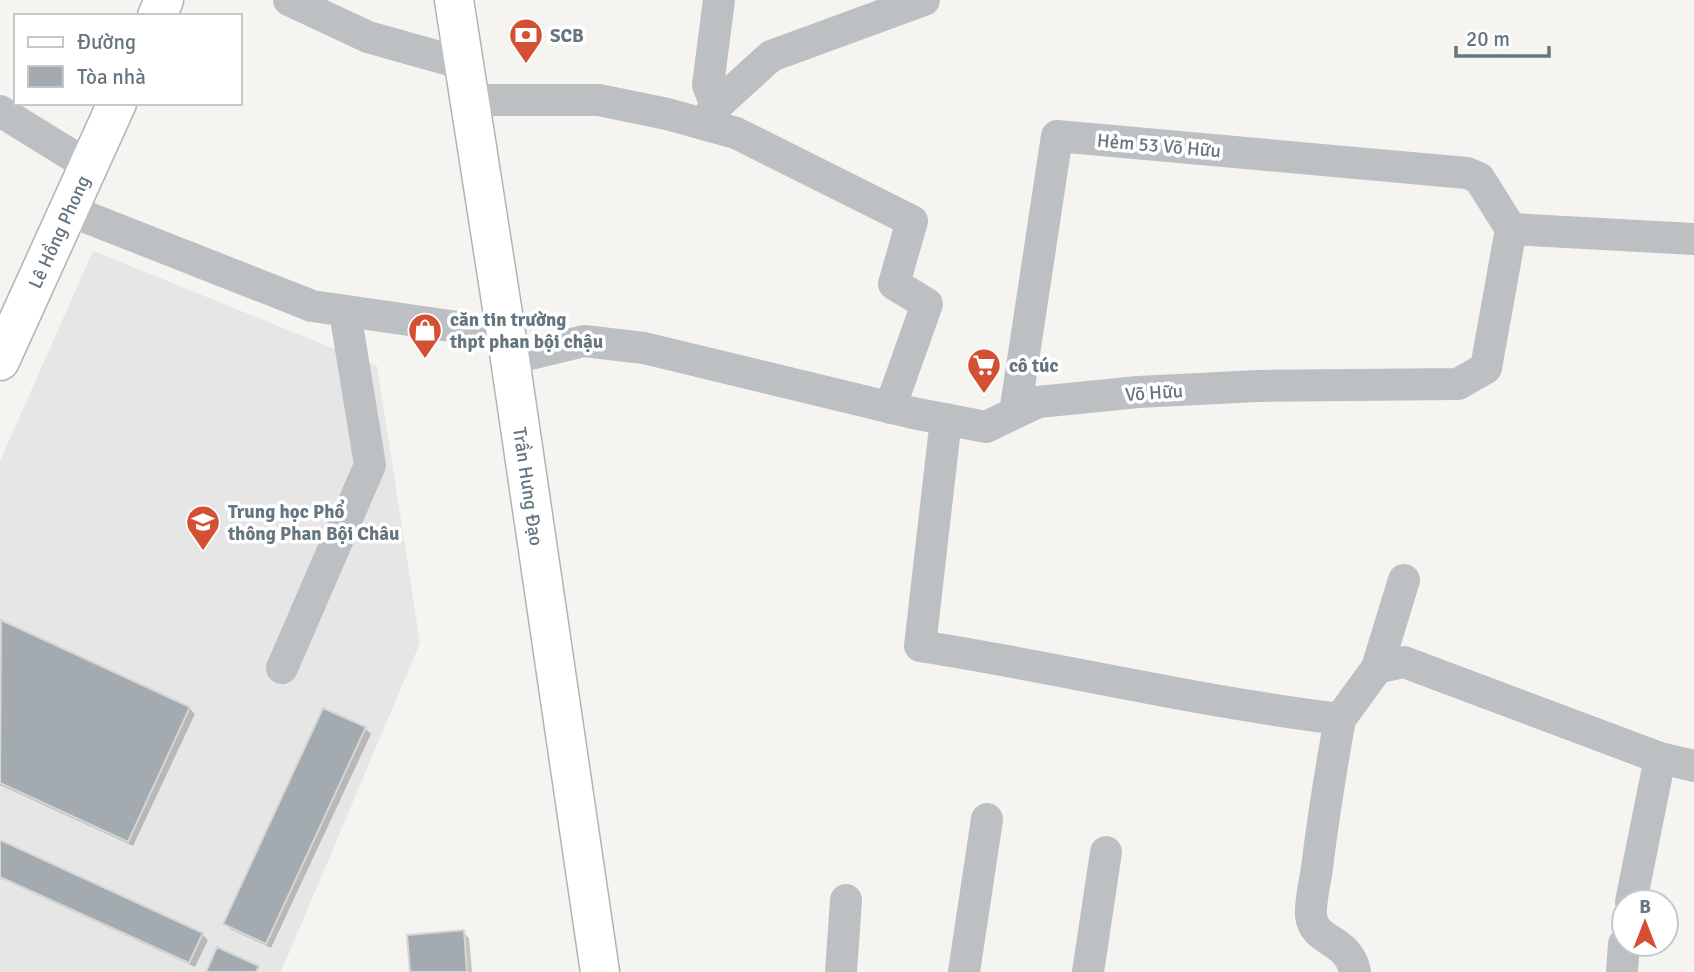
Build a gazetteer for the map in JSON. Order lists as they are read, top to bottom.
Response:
{
  "streets": {
    "main road": ["Lê Hồng Phong", "Trần Hưng Đạo"],
    "street": ["Hẻm 53 Võ Hữu", "Võ Hữu"]
  },
  "crossings": [
    ["Hẻm 53 Võ Hữu", "Võ Hữu"],
    ["Võ Hữu", "Trần Hưng Đạo"]
  ],
  "places": {
    "bank": ["SCB"],
    "shop": ["căn tin trường thpt phan bội chậu"],
    "supermarket": ["cô túc"],
    "school or university": ["Trung học Phổ thông Phan Bội Châu"]
  },
  "legend": ["Đường", "Tòa nhà"],
  "scale_bar": "20 m",
  "north": "top"
}
